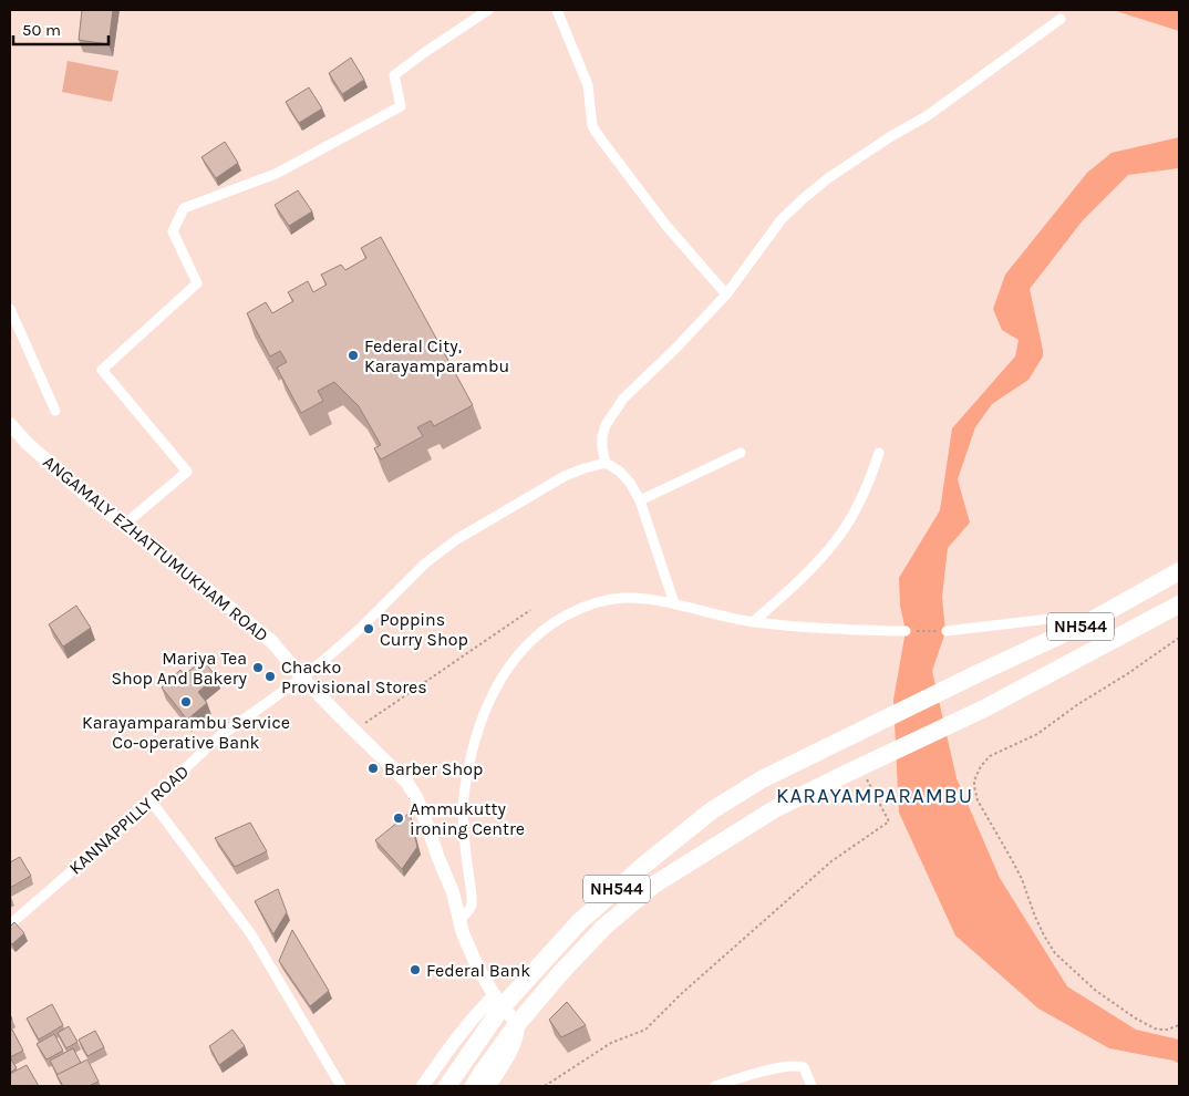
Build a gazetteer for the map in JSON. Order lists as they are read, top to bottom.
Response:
{
  "streets": {
    "highway": ["NH544"],
    "street": ["ANGAMALY EZHATTUMUKHAM ROAD", "KANNAPPILLY ROAD"]
  },
  "crossings": [
    ["ANGAMALY EZHATTUMUKHAM ROAD", "NH544"],
    ["ANGAMALY EZHATTUMUKHAM ROAD", "KANNAPPILLY ROAD"]
  ],
  "districts": ["KARAYAMPARAMBU"],
  "places": [
    "Federal City, Karayamparambu",
    "Poppins Curry Shop",
    "Mariya Tea Shop And Bakery",
    "Chacko Provisional Stores",
    "Karayamparambu Service Co-operative Bank",
    "Barber Shop",
    "Ammukutty ironing Centre",
    "Federal Bank"
  ],
  "scale_bar": "50 m"
}
